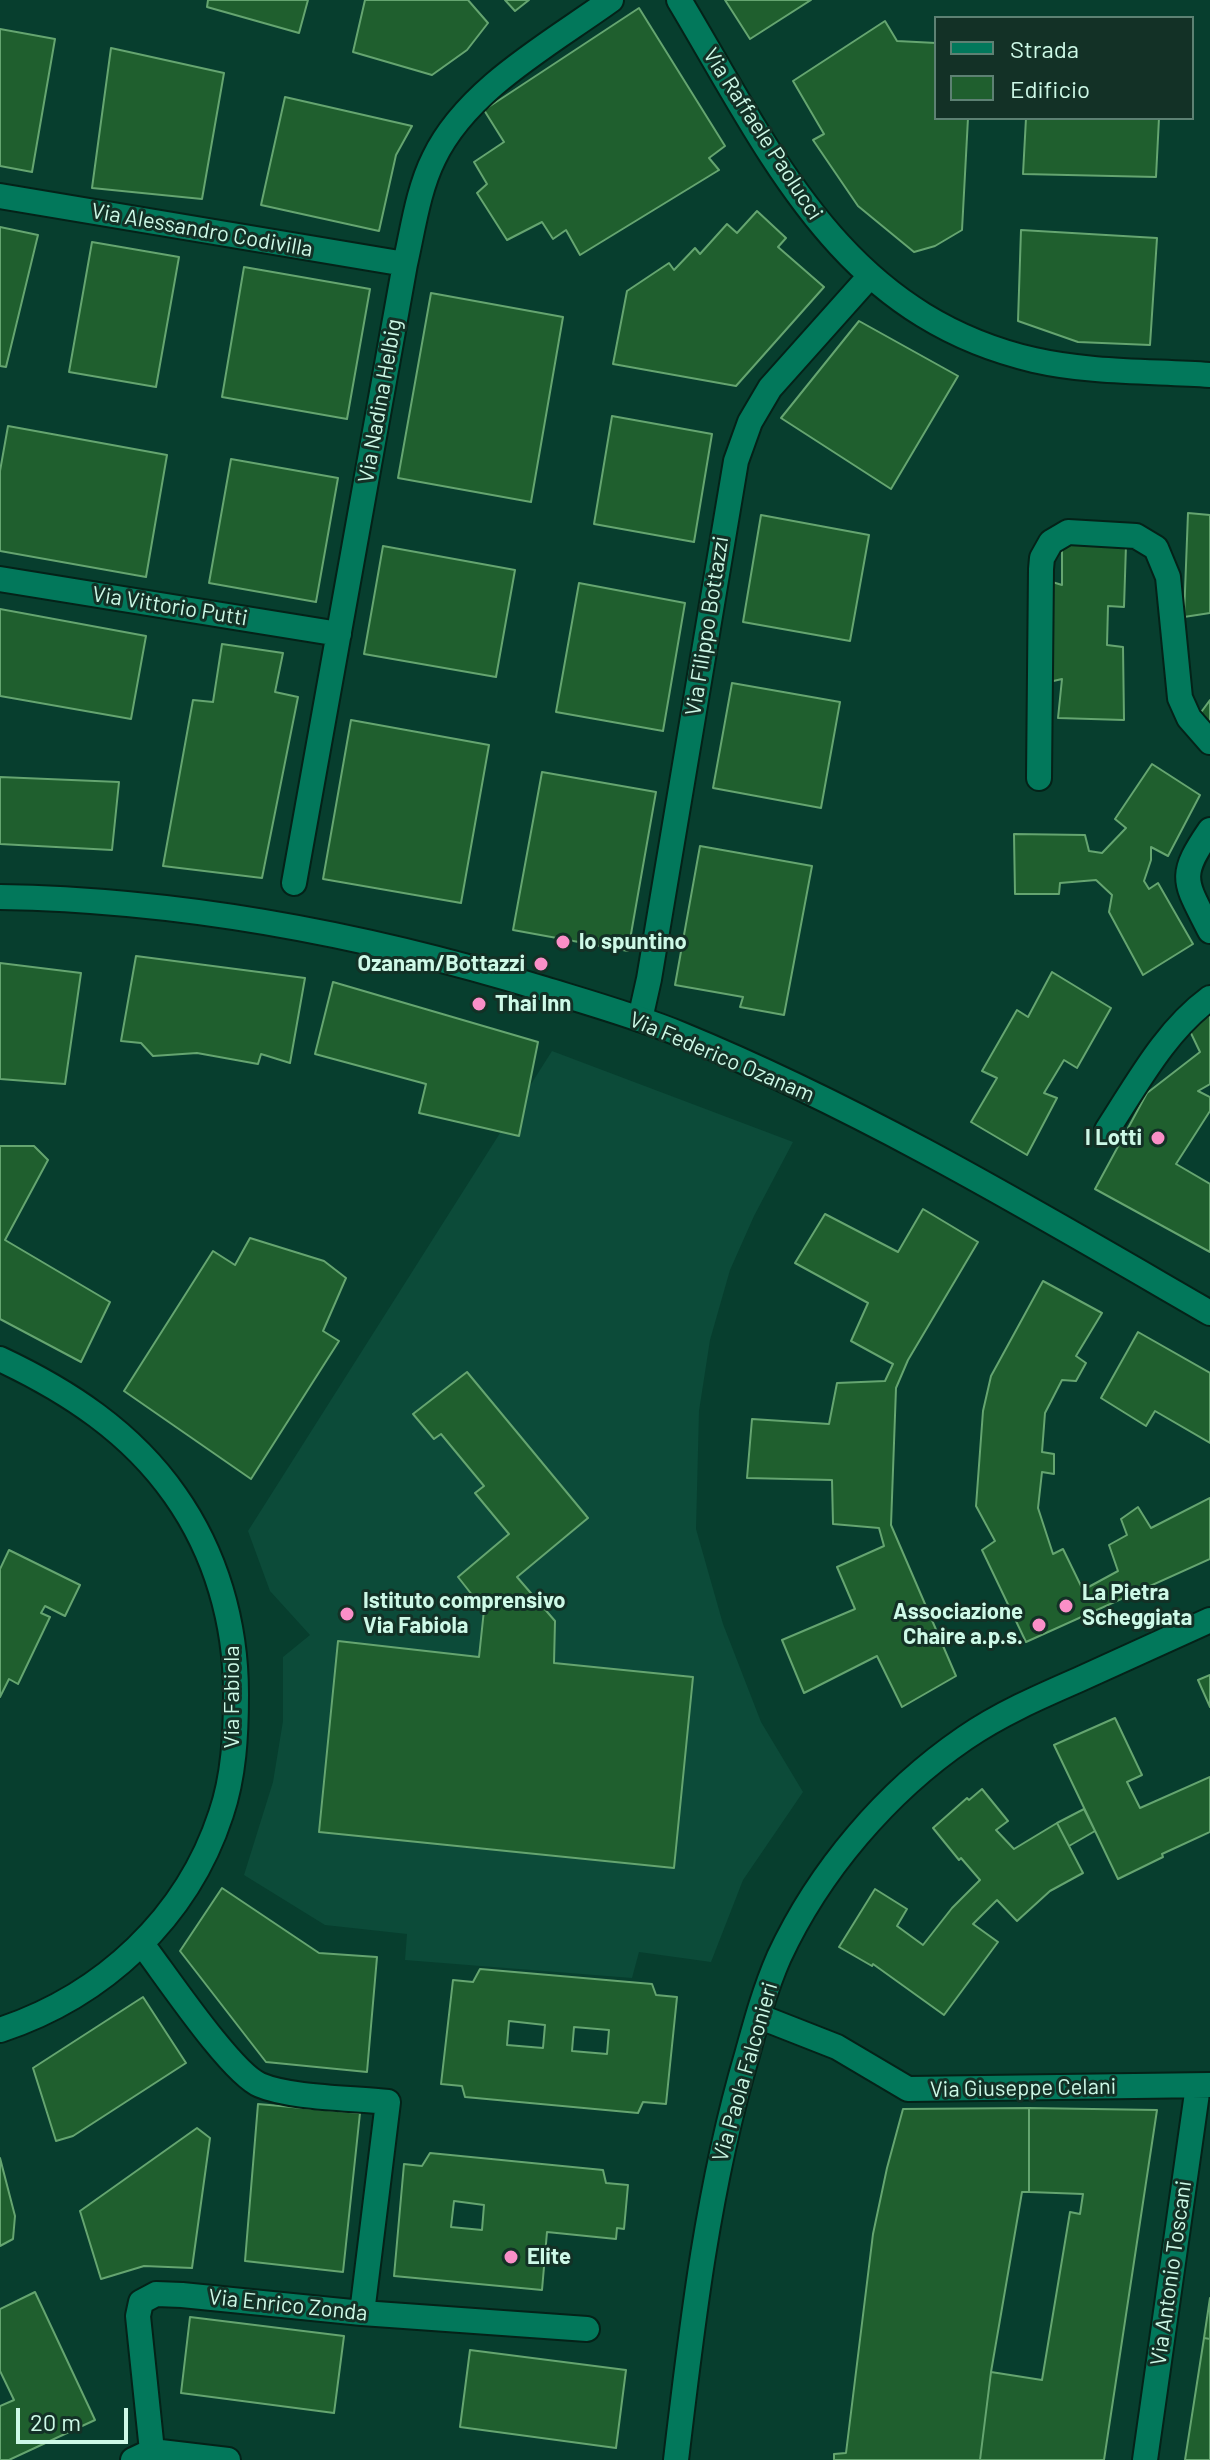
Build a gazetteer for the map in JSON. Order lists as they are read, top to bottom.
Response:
{
  "streets": {
    "street": [
      "Via Raffaele Paolucci",
      "Via Alessandro Codivilla",
      "Via Nadina Helbig",
      "Via Vittorio Putti",
      "Via Filippo Bottazzi",
      "Via Federico Ozanam",
      "Via Fabiola",
      "Via Paola Falconieri",
      "Via Giuseppe Celani",
      "Via Antonio Toscani",
      "Via Enrico Zonda"
    ]
  },
  "crossings": [
    ["Via Raffaele Paolucci", "Via Filippo Bottazzi"],
    ["Via Alessandro Codivilla", "Via Nadina Helbig"],
    ["Via Nadina Helbig", "Via Vittorio Putti"],
    ["Via Filippo Bottazzi", "Via Federico Ozanam"],
    ["Via Paola Falconieri", "Via Giuseppe Celani"],
    ["Via Giuseppe Celani", "Via Antonio Toscani"]
  ],
  "places": [
    "lo spuntino",
    "Ozanam/Bottazzi",
    "Thai Inn",
    "I Lotti",
    "La Pietra Scheggiata",
    "Istituto comprensivo Via Fabiola",
    "Associazione Chaire a.p.s.",
    "Elite"
  ],
  "legend": ["Strada", "Edificio"],
  "scale_bar": "20 m"
}
